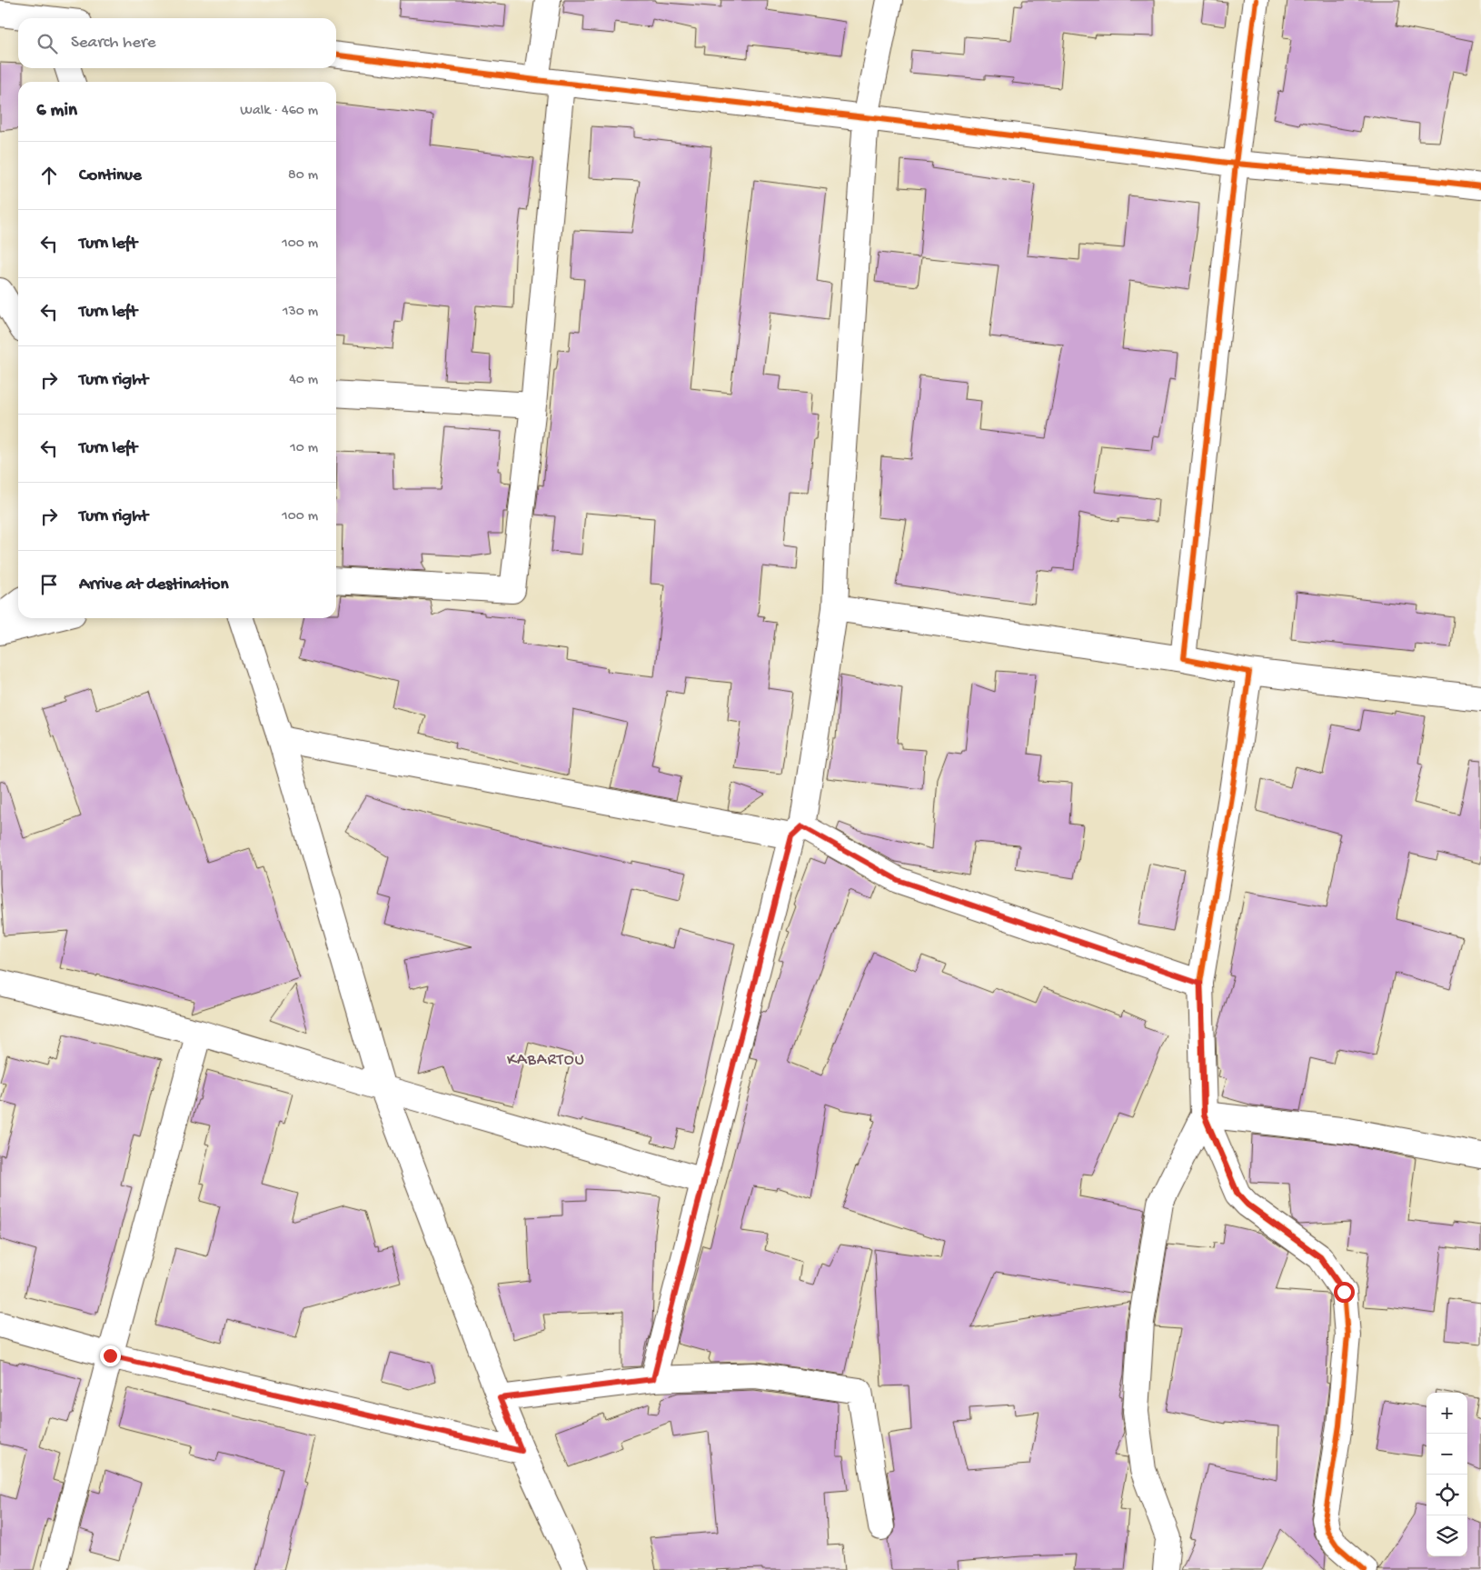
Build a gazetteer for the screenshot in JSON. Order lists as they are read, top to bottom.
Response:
{
  "districts": ["KABARTOU"],
  "page": {
    "search": "Search here",
    "heading": ["6 min", "Walk · 460 m"],
    "list": [
      ["Continue", "80 m"],
      ["Turn left", "100 m"],
      ["Turn left", "130 m"],
      ["Turn right", "40 m"],
      ["Turn left", "10 m"],
      ["Turn right", "100 m"],
      "Arrive at destination"
    ],
    "map_buttons": ["+", "−"]
  }
}
